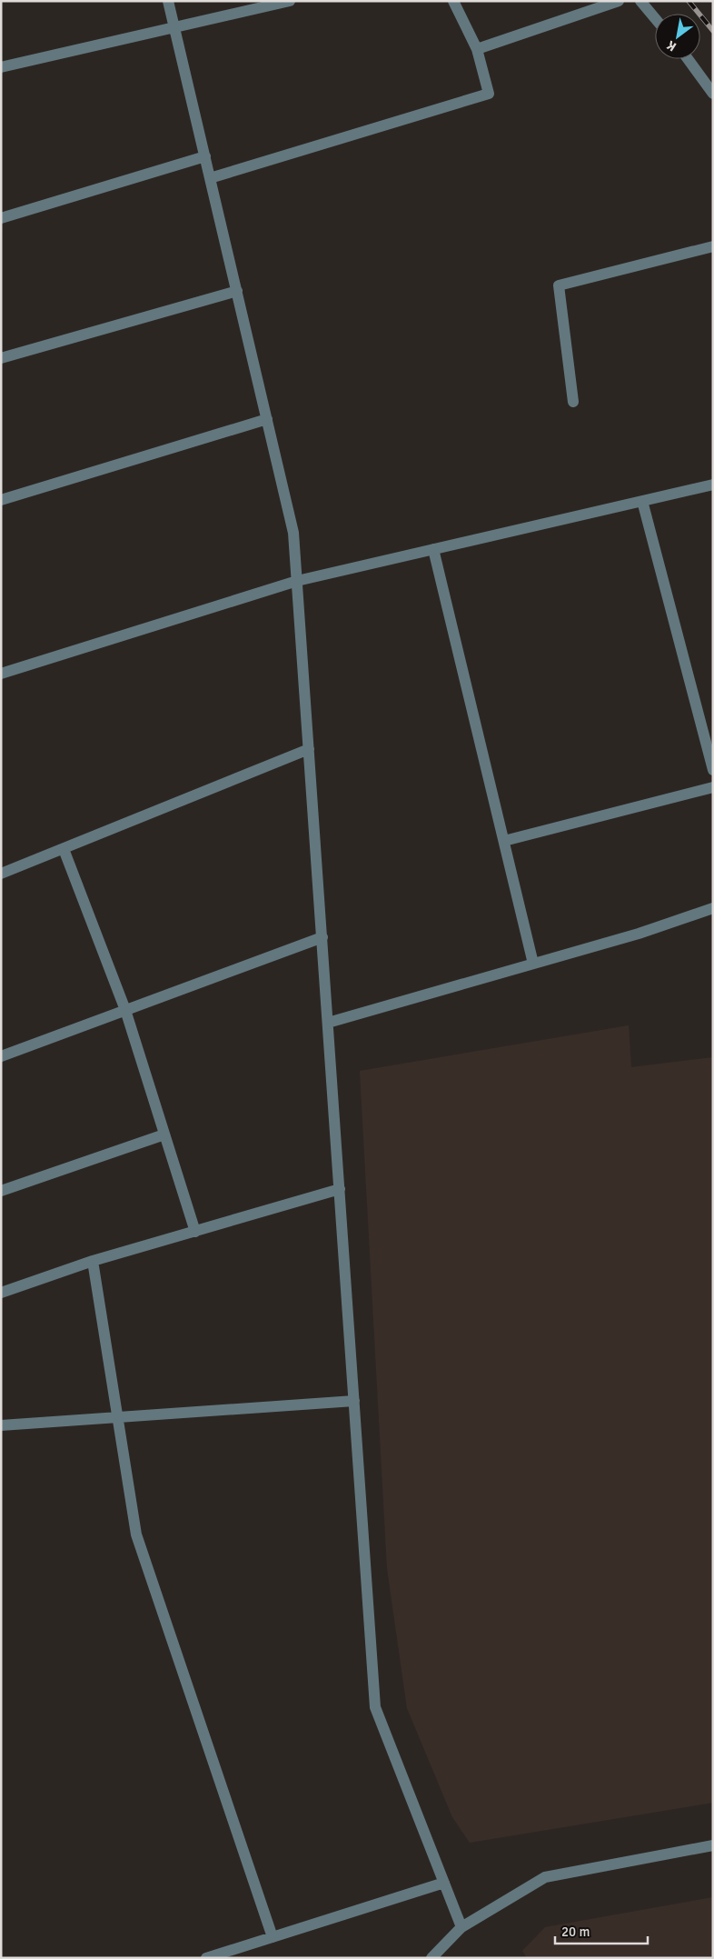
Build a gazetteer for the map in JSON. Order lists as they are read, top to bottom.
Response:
{
  "scale_bar": "20 m",
  "north": "bottom left"
}
